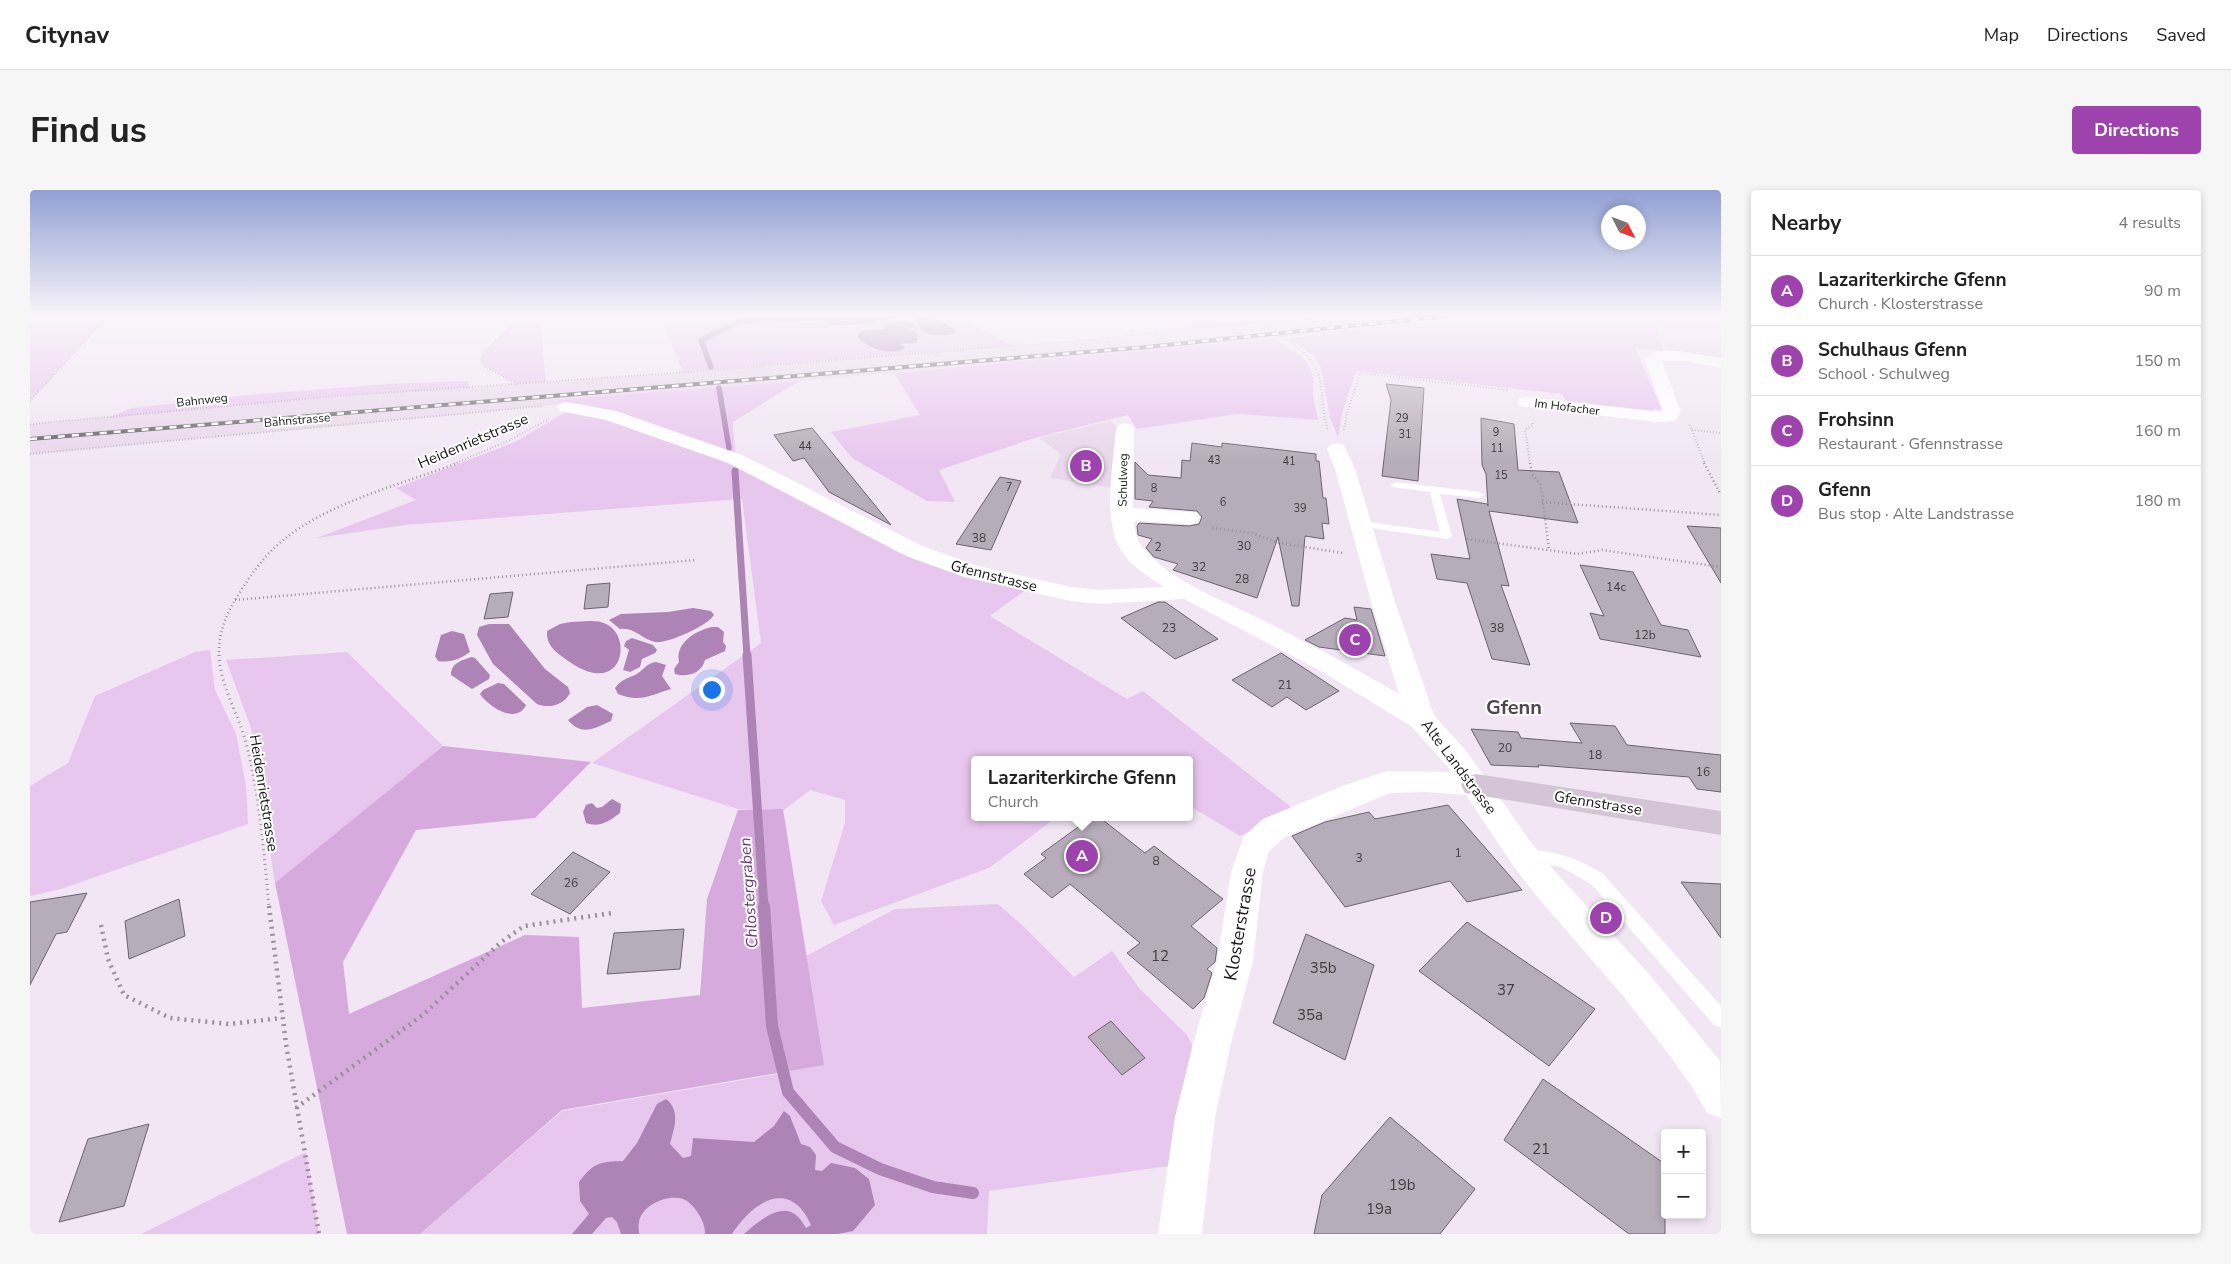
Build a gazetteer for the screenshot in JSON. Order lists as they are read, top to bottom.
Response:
{
  "streets": {
    "street": [
      "Im Hofacher",
      "Schulweg",
      "Gfennstrasse",
      "Alte Landstrasse",
      "Klosterstrasse"
    ],
    "path": ["Bahnweg", "Bahnstrasse", "Heidenrietstrasse"]
  },
  "crossings": [
    ["Im Hofacher", "Alte Landstrasse"],
    ["Bahnstrasse", "Heidenrietstrasse"],
    ["Bahnstrasse", "Gfennstrasse"],
    ["Heidenrietstrasse", "Gfennstrasse"],
    ["Schulweg", "Gfennstrasse"],
    ["Gfennstrasse", "Alte Landstrasse"],
    ["Gfennstrasse", "Klosterstrasse"],
    ["Alte Landstrasse", "Klosterstrasse"]
  ],
  "districts": ["Gfenn"],
  "water": ["Chlostergraben"],
  "house_numbers": [
    "29",
    "9",
    "31",
    "44",
    "11",
    "43",
    "41",
    "15",
    "7",
    "8",
    "6",
    "39",
    "38",
    "30",
    "2",
    "32",
    "28",
    "14c",
    "23",
    "38",
    "12b",
    "21",
    "20",
    "18",
    "16",
    "1",
    "3",
    "8",
    "26",
    "12",
    "35b",
    "37",
    "35a",
    "21",
    "19b",
    "19a"
  ],
  "north": "bottom right",
  "page": {
    "header": "Citynav",
    "nav": ["Map", "Directions", "Saved"],
    "buttons": "Directions",
    "title": "Find us",
    "heading": ["Nearby", "4 results"],
    "list": [
      {
        "mark": "A",
        "name": "Lazariterkirche Gfenn",
        "note": "Church · Klosterstrasse",
        "value": "90 m"
      },
      {
        "mark": "B",
        "name": "Schulhaus Gfenn",
        "note": "School · Schulweg",
        "value": "150 m"
      },
      {
        "mark": "C",
        "name": "Frohsinn",
        "note": "Restaurant · Gfennstrasse",
        "value": "160 m"
      },
      {
        "mark": "D",
        "name": "Gfenn",
        "note": "Bus stop · Alte Landstrasse",
        "value": "180 m"
      }
    ],
    "pins": [
      "B",
      "C",
      "A",
      "D"
    ],
    "popup": ["Lazariterkirche Gfenn", "Church"],
    "map_buttons": ["+", "−"]
  }
}
